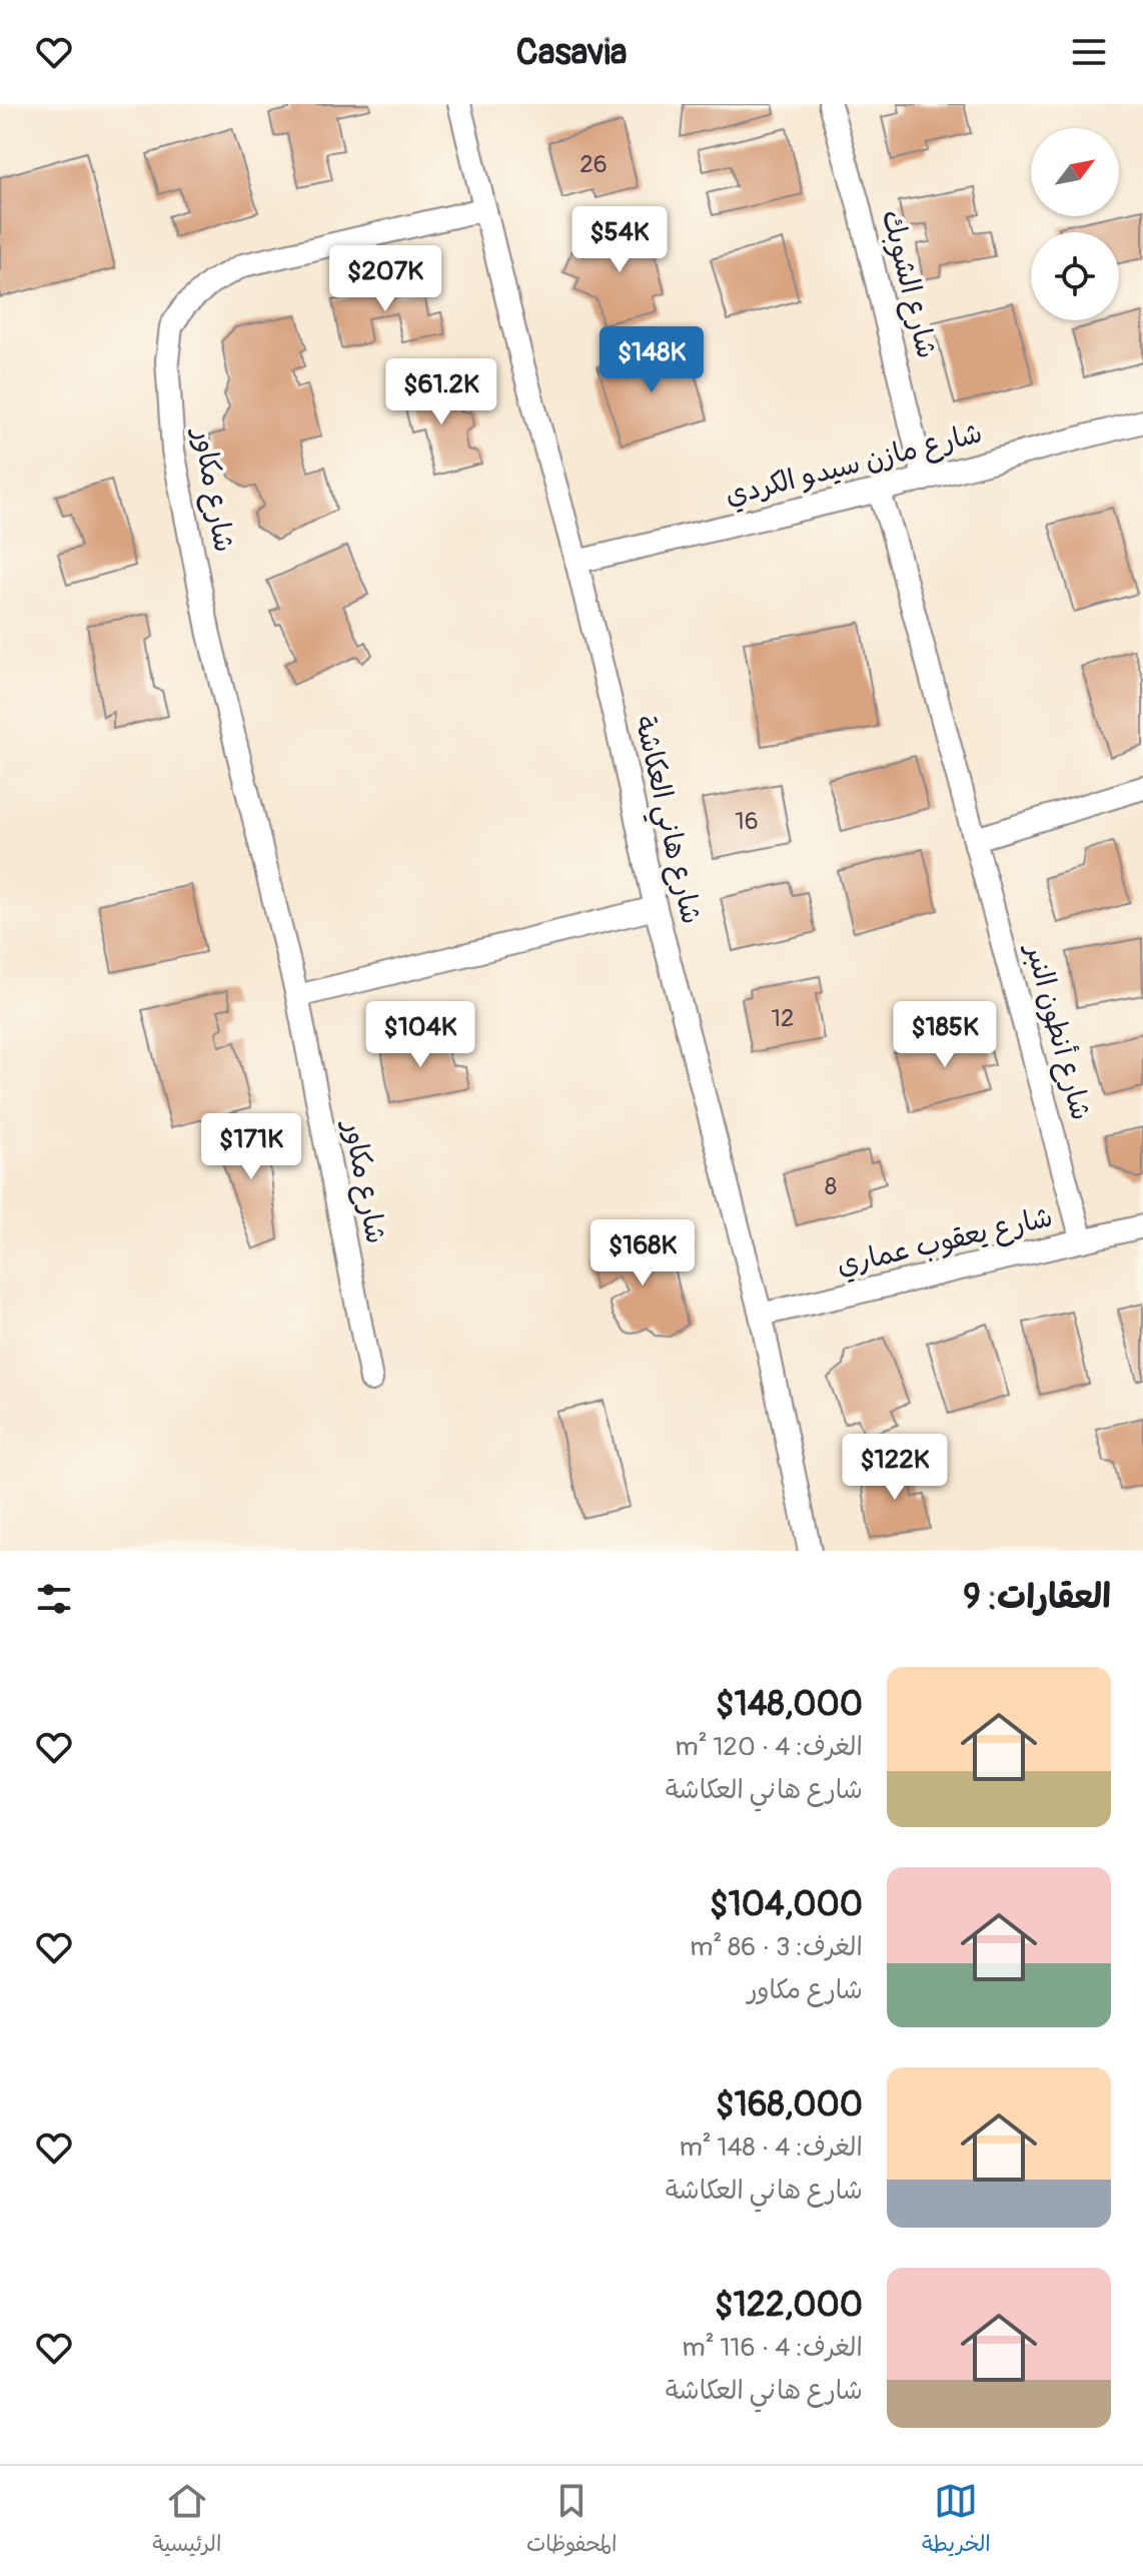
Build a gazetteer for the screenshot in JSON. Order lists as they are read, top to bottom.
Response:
{
  "streets": {
    "street": [
      "شارع الشوبك",
      "شارع مازن سيدو الكردي",
      "شارع مكاور",
      "شارع هاني العكاشة",
      "شارع أنطون النبر",
      "شارع يعقوب عماري"
    ]
  },
  "crossings": [
    ["شارع الشوبك", "شارع مازن سيدو الكردي"],
    ["شارع مازن سيدو الكردي", "شارع هاني العكاشة"],
    ["شارع مازن سيدو الكردي", "شارع أنطون النبر"],
    ["شارع مكاور", "شارع هاني العكاشة"],
    ["شارع هاني العكاشة", "شارع يعقوب عماري"],
    ["شارع أنطون النبر", "شارع يعقوب عماري"]
  ],
  "house_numbers": [
    "26",
    "16",
    "12",
    "8"
  ],
  "north": "top right",
  "page": {
    "header": "Casavia",
    "price": [
      "$54K",
      "$207K",
      "$148K",
      "$61.2K",
      "$104K",
      "$185K",
      "$171K",
      "$168K",
      "$122K"
    ],
    "heading": "العقارات: 9",
    "list": [
      {
        "name": "$148,000",
        "note": "الغرف: 4 · 120 m² · شارع هاني العكاشة"
      },
      {
        "name": "$104,000",
        "note": "الغرف: 3 · 86 m² · شارع مكاور"
      },
      {
        "name": "$168,000",
        "note": "الغرف: 4 · 148 m² · شارع هاني العكاشة"
      },
      {
        "name": "$122,000",
        "note": "الغرف: 4 · 116 m² · شارع هاني العكاشة"
      }
    ],
    "tabs": ["الخريطة", "المحفوظات", "الرئيسية"]
  }
}
